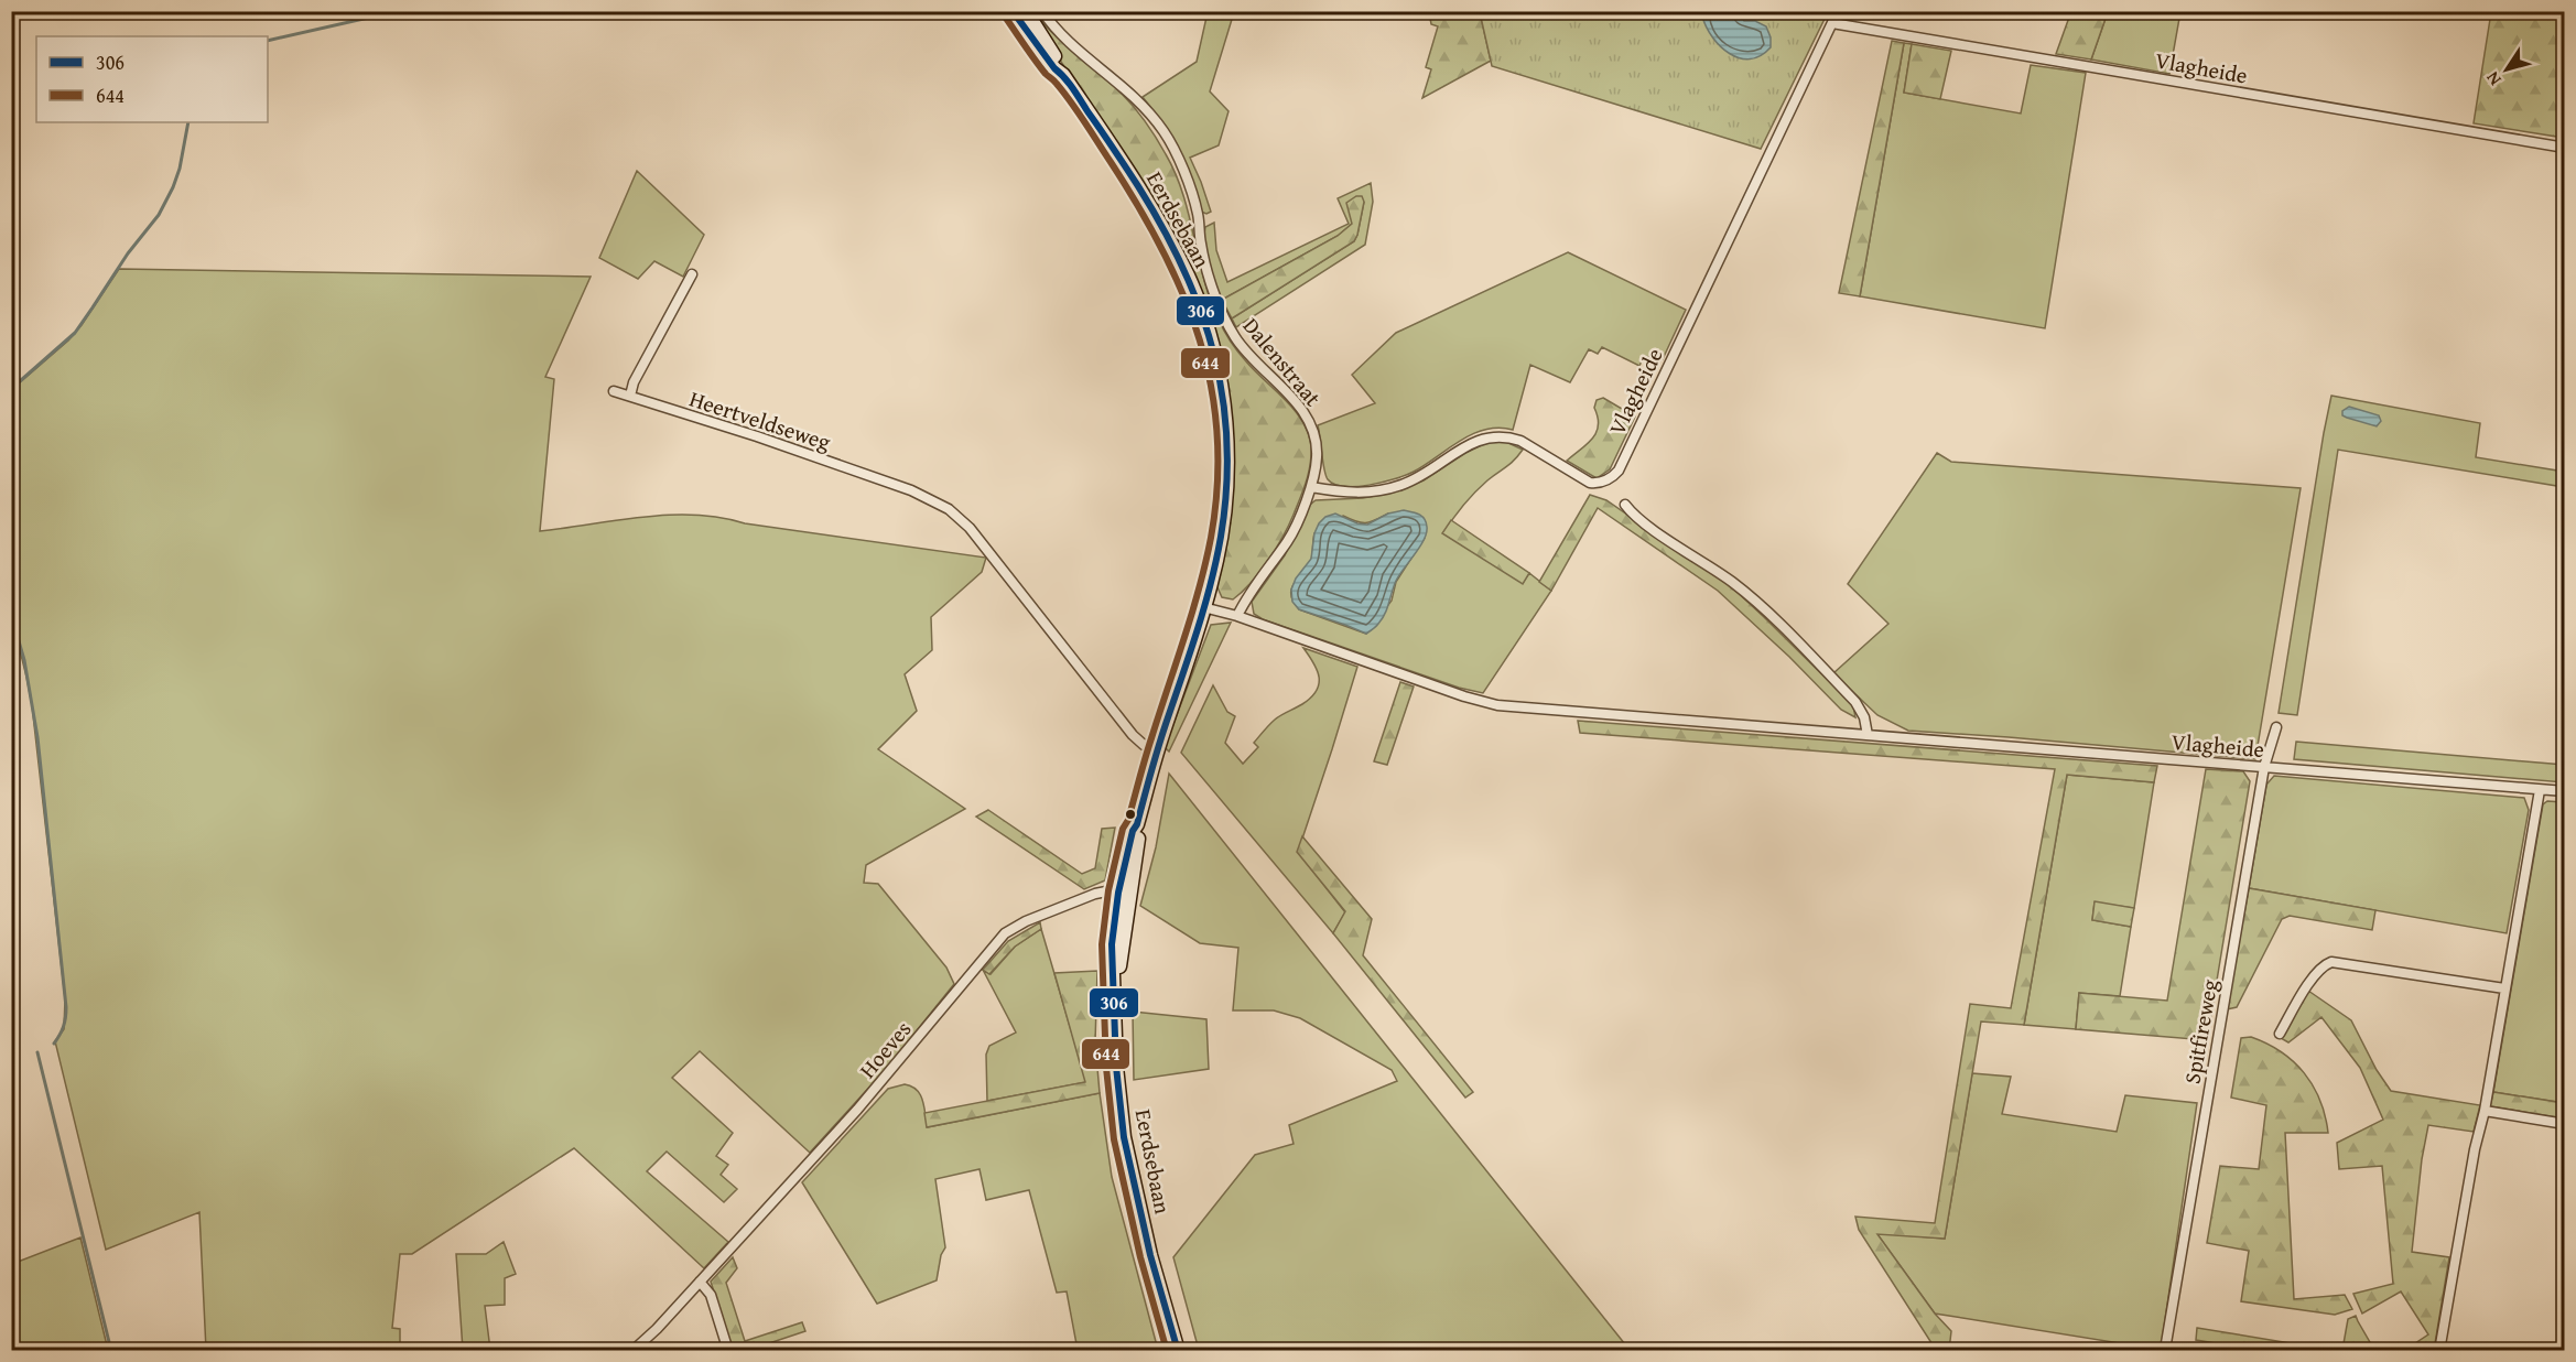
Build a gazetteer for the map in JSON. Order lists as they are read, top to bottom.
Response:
{
  "streets": {
    "main road": ["Eerdsebaan"],
    "street": [
      "Vlagheide",
      "Dalenstraat",
      "Heertveldseweg",
      "Spitfireweg",
      "Hoeves"
    ]
  },
  "crossings": [
    ["Vlagheide", "Eerdsebaan"],
    ["Vlagheide", "Dalenstraat"],
    ["Vlagheide", "Spitfireweg"],
    ["Eerdsebaan", "Heertveldseweg"],
    ["Eerdsebaan", "Hoeves"]
  ],
  "lines": ["transit line 306", "transit line 644"],
  "legend": ["306", "644"],
  "north": "bottom left"
}
